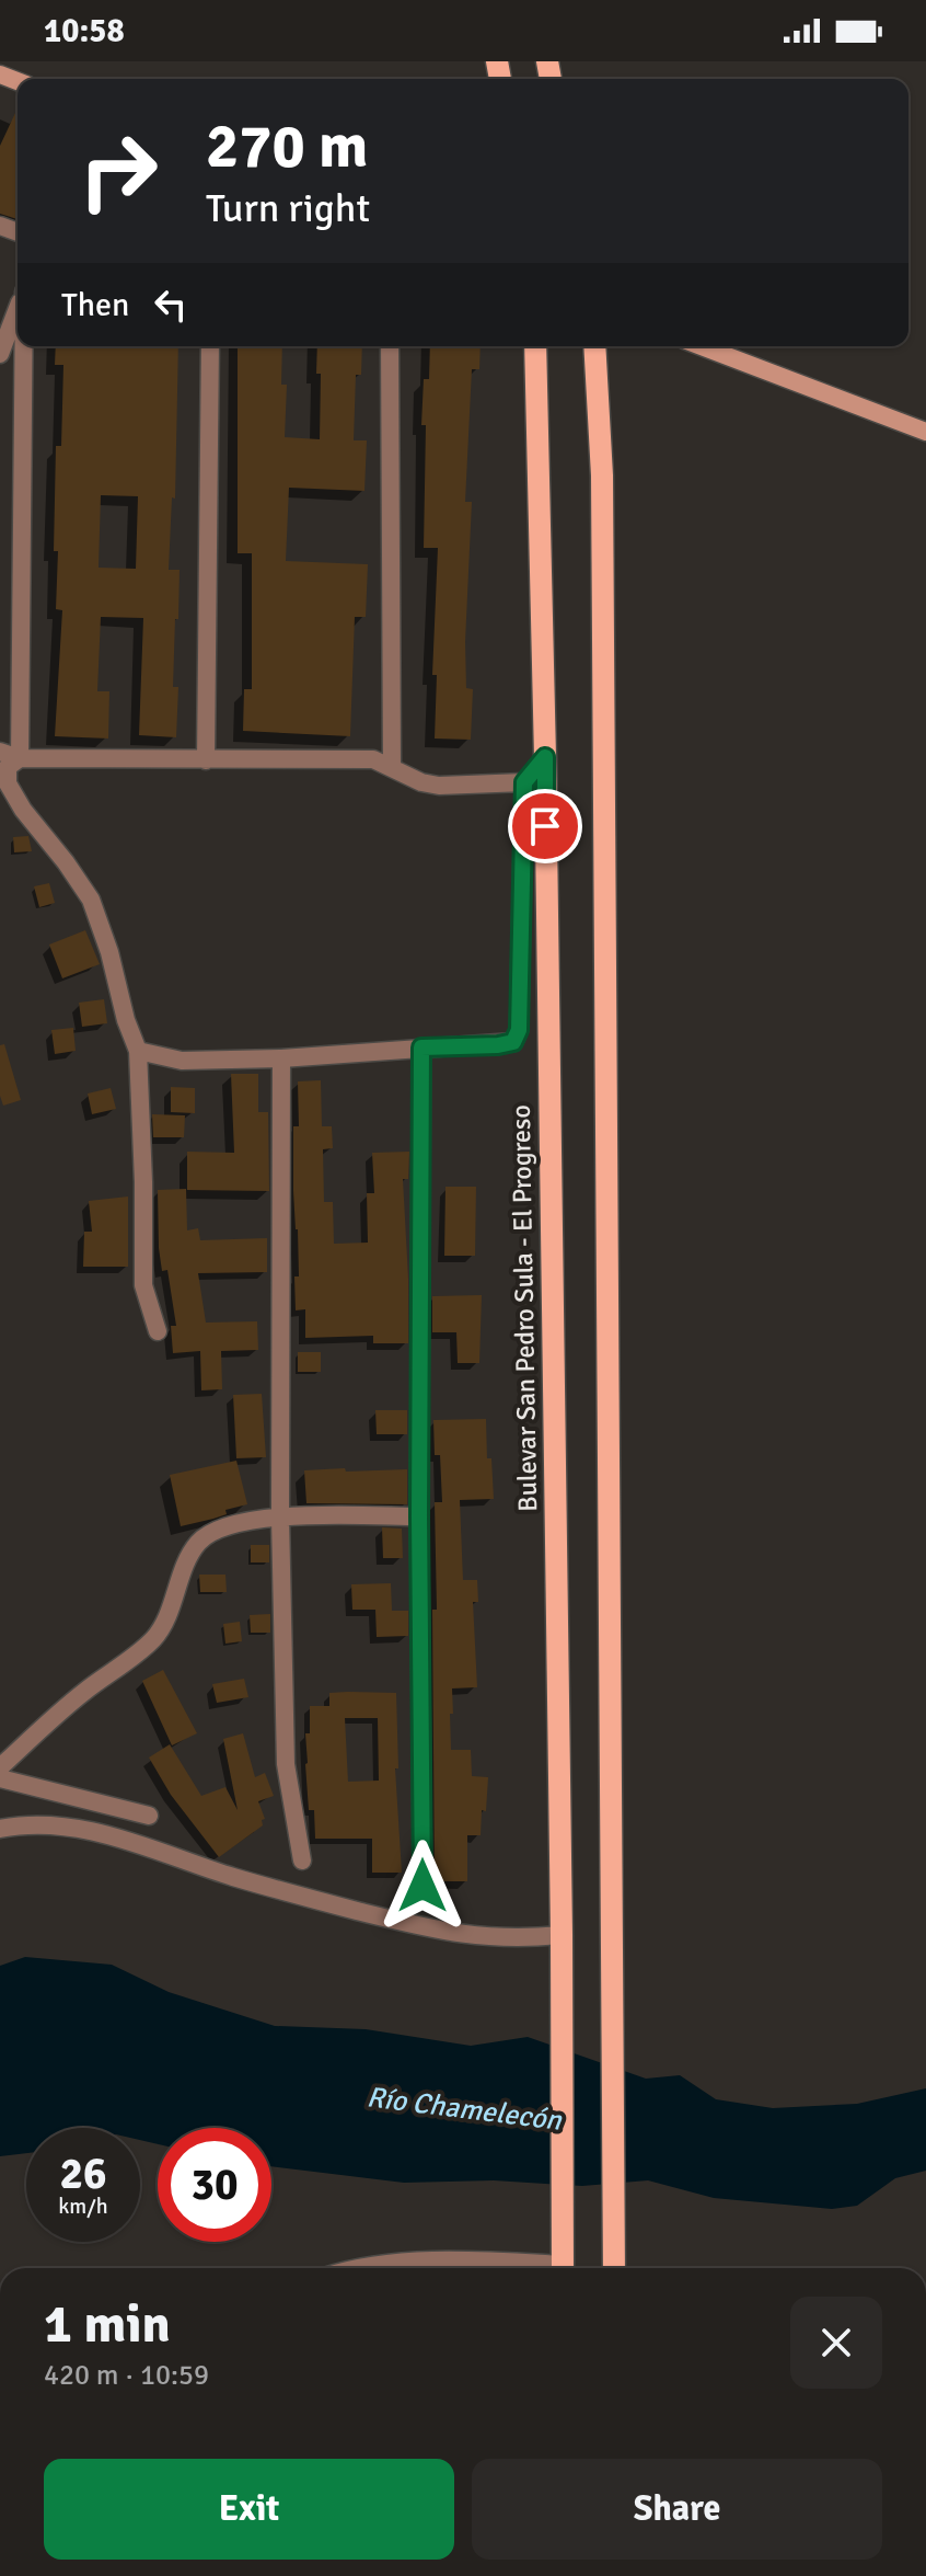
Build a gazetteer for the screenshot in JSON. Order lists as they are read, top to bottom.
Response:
{
  "streets": {
    "main road": ["Bulevar San Pedro Sula - El Progreso"]
  },
  "water": ["Río Chamelecón"],
  "page": {
    "status": "10:58",
    "turn": ["270 m", "Turn right"],
    "then": "Then",
    "speed": "26 km/h",
    "limit": "30",
    "heading": ["1 min", "420 m · 10:59"],
    "buttons": ["Exit", "Share"]
  }
}
